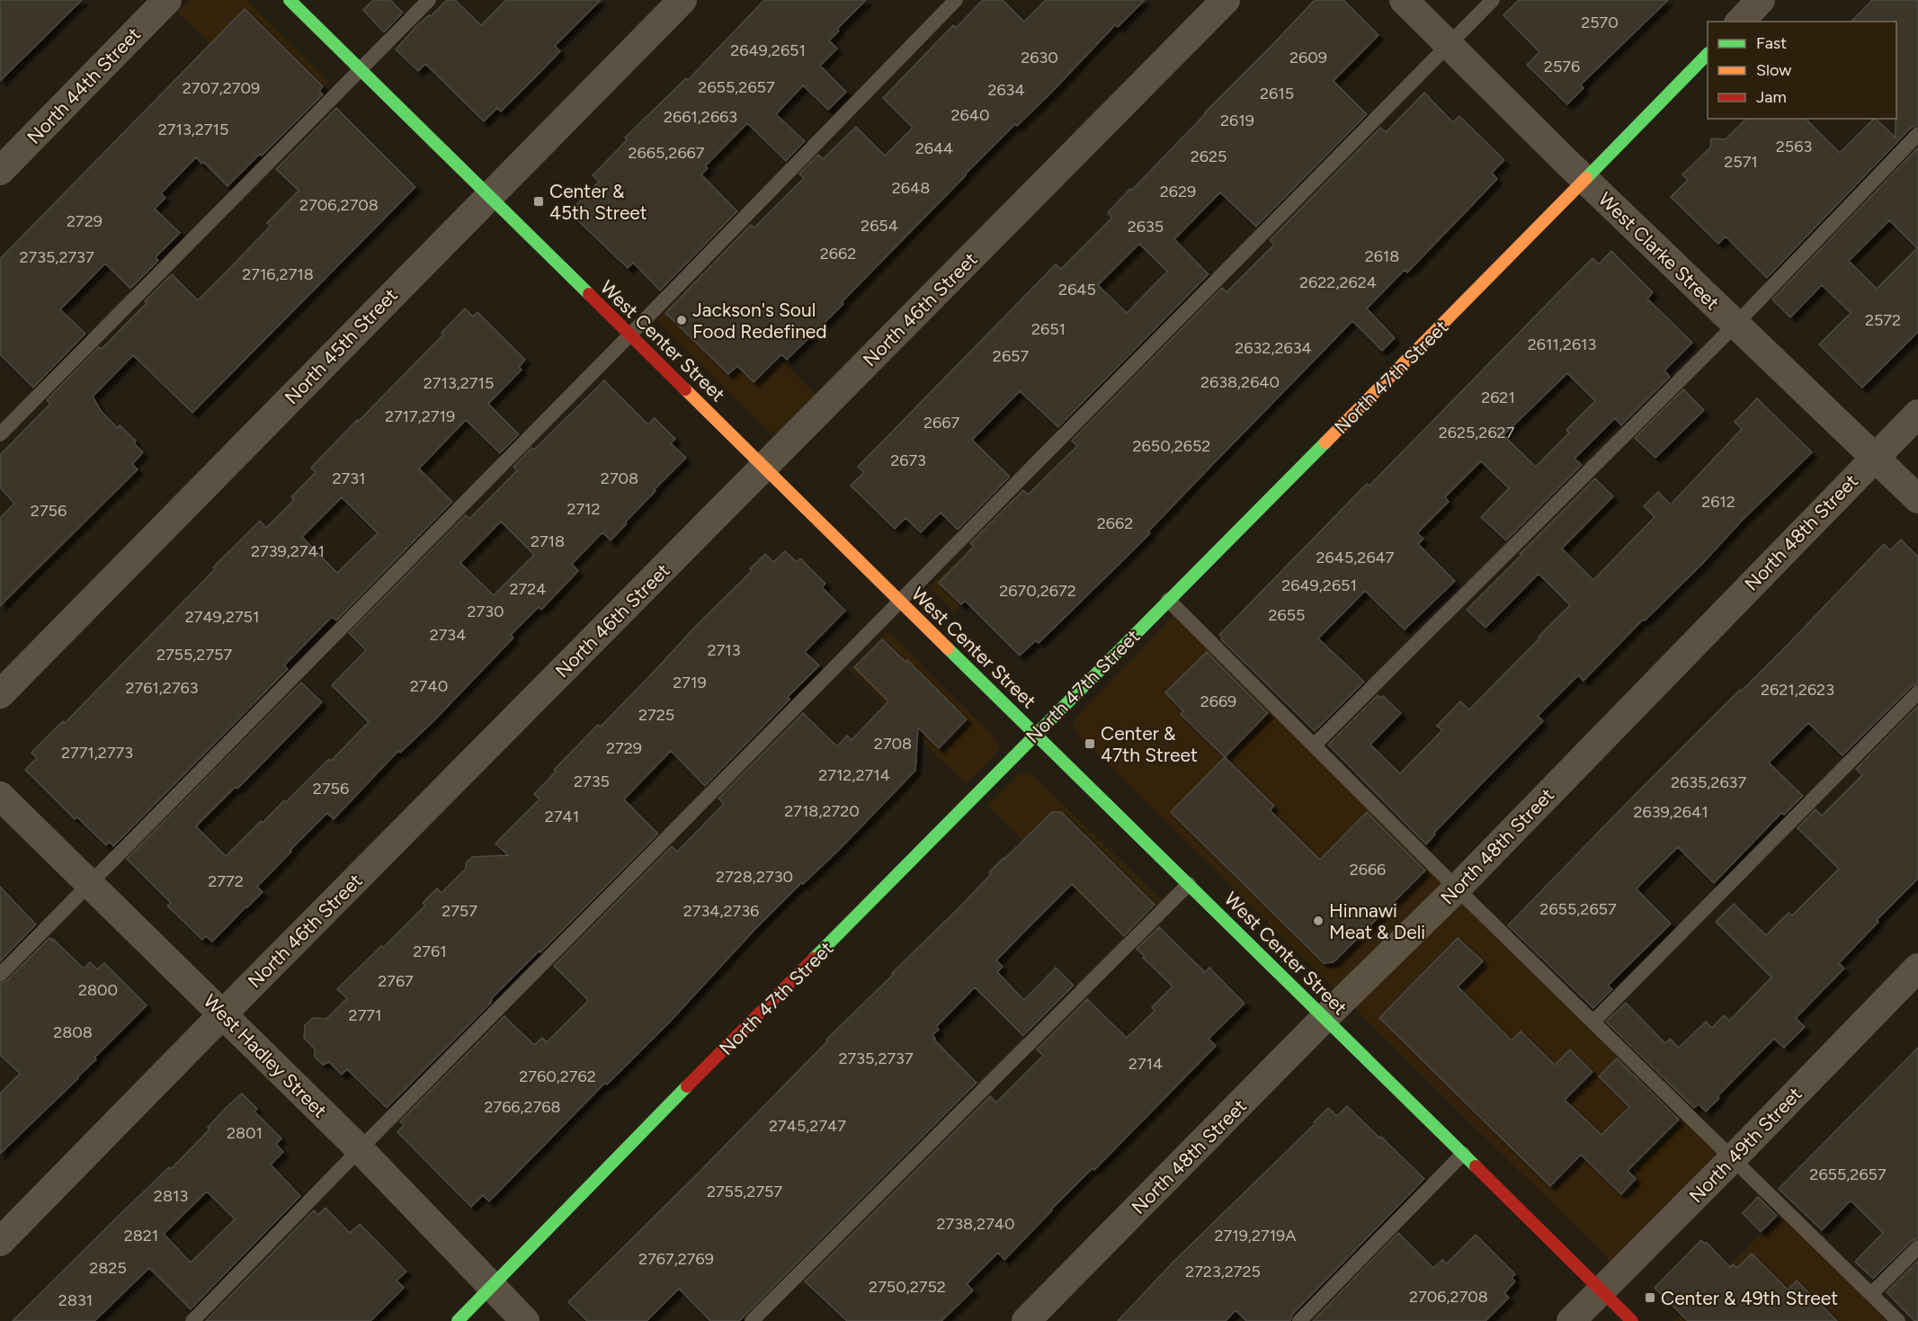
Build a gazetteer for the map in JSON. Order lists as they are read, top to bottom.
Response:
{
  "streets": {
    "street": [
      "North 44th Street",
      "West Clarke Street",
      "North 46th Street",
      "West Center Street",
      "North 45th Street",
      "North 47th Street",
      "North 48th Street",
      "West Hadley Street",
      "North 49th Street"
    ]
  },
  "crossings": [
    ["West Clarke Street", "North 47th Street"],
    ["West Clarke Street", "North 48th Street"],
    ["North 46th Street", "West Center Street"],
    ["North 46th Street", "West Hadley Street"],
    ["West Center Street", "North 45th Street"],
    ["West Center Street", "North 47th Street"],
    ["West Center Street", "North 48th Street"],
    ["West Center Street", "North 49th Street"],
    ["North 47th Street", "West Hadley Street"]
  ],
  "places": {
    "transit": ["Center & 45th Street", "Center & 47th Street", "Center & 49th Street"],
    "other": ["Jackson's Soul Food Redefined", "Hinnawi Meat & Deli"]
  },
  "house_numbers": [
    "2570",
    "2649,2651",
    "2630",
    "2609",
    "2576",
    "2655,2657",
    "2707,2709",
    "2634",
    "2615",
    "2640",
    "2661,2663",
    "2619",
    "2713,2715",
    "2563",
    "2644",
    "2665,2667",
    "2625",
    "2571",
    "2648",
    "2629",
    "2706,2708",
    "2729",
    "2654",
    "2635",
    "2662",
    "2618",
    "2735,2737",
    "2716,2718",
    "2622,2624",
    "2645",
    "2572",
    "2651",
    "2611,2613",
    "2632,2634",
    "2657",
    "2638,2640",
    "2713,2715",
    "2621",
    "2717,2719",
    "2667",
    "2625,2627",
    "2650,2652",
    "2673",
    "2731",
    "2708",
    "2612",
    "2712",
    "2756",
    "2662",
    "2718",
    "2739,2741",
    "2645,2647",
    "2649,2651",
    "2724",
    "2670,2672",
    "2730",
    "2655",
    "2749,2751",
    "2734",
    "2713",
    "2755,2757",
    "2719",
    "2740",
    "2761,2763",
    "2621,2623",
    "2669",
    "2725",
    "2708",
    "2729",
    "2771,2773",
    "2712,2714",
    "2735",
    "2635,2637",
    "2756",
    "2718,2720",
    "2639,2641",
    "2741",
    "2666",
    "2728,2730",
    "2772",
    "2655,2657",
    "2757",
    "2734,2736",
    "2761",
    "2767",
    "2800",
    "2771",
    "2808",
    "2735,2737",
    "2714",
    "2760,2762",
    "2766,2768",
    "2745,2747",
    "2801",
    "2655,2657",
    "2755,2757",
    "2813",
    "2738,2740",
    "2821",
    "2719,2719A",
    "2767,2769",
    "2825",
    "2723,2725",
    "2750,2752",
    "2706,2708",
    "2831"
  ],
  "legend": ["Fast", "Slow", "Jam"]
}
